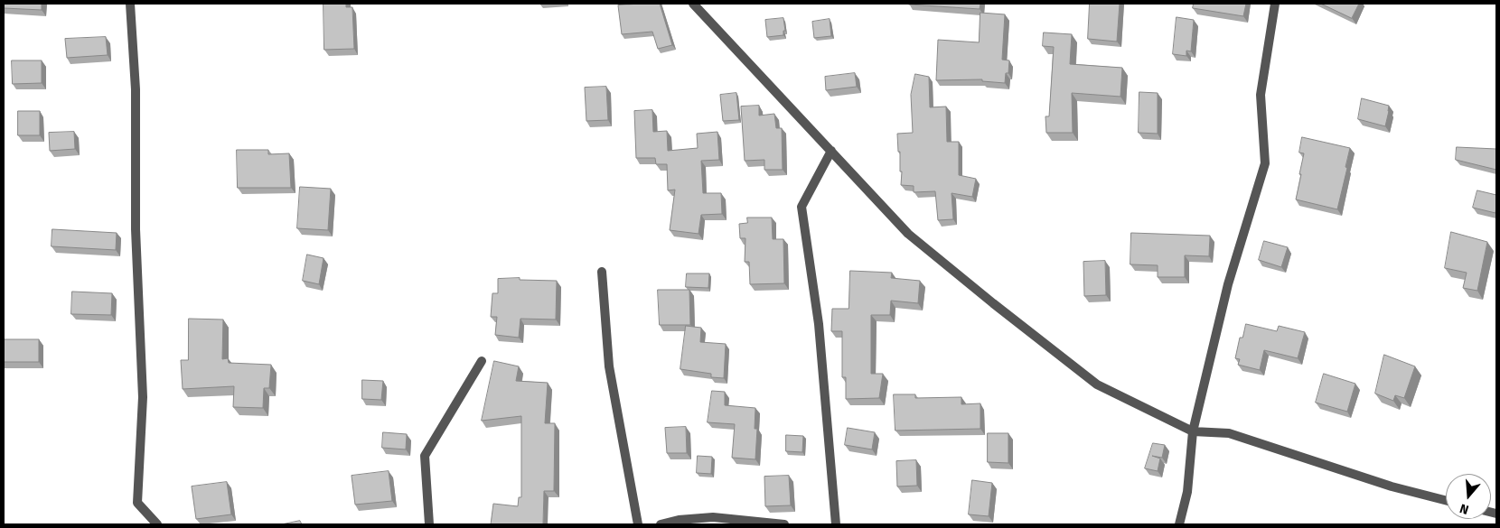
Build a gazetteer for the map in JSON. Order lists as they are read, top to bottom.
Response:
{
  "north": "bottom"
}
